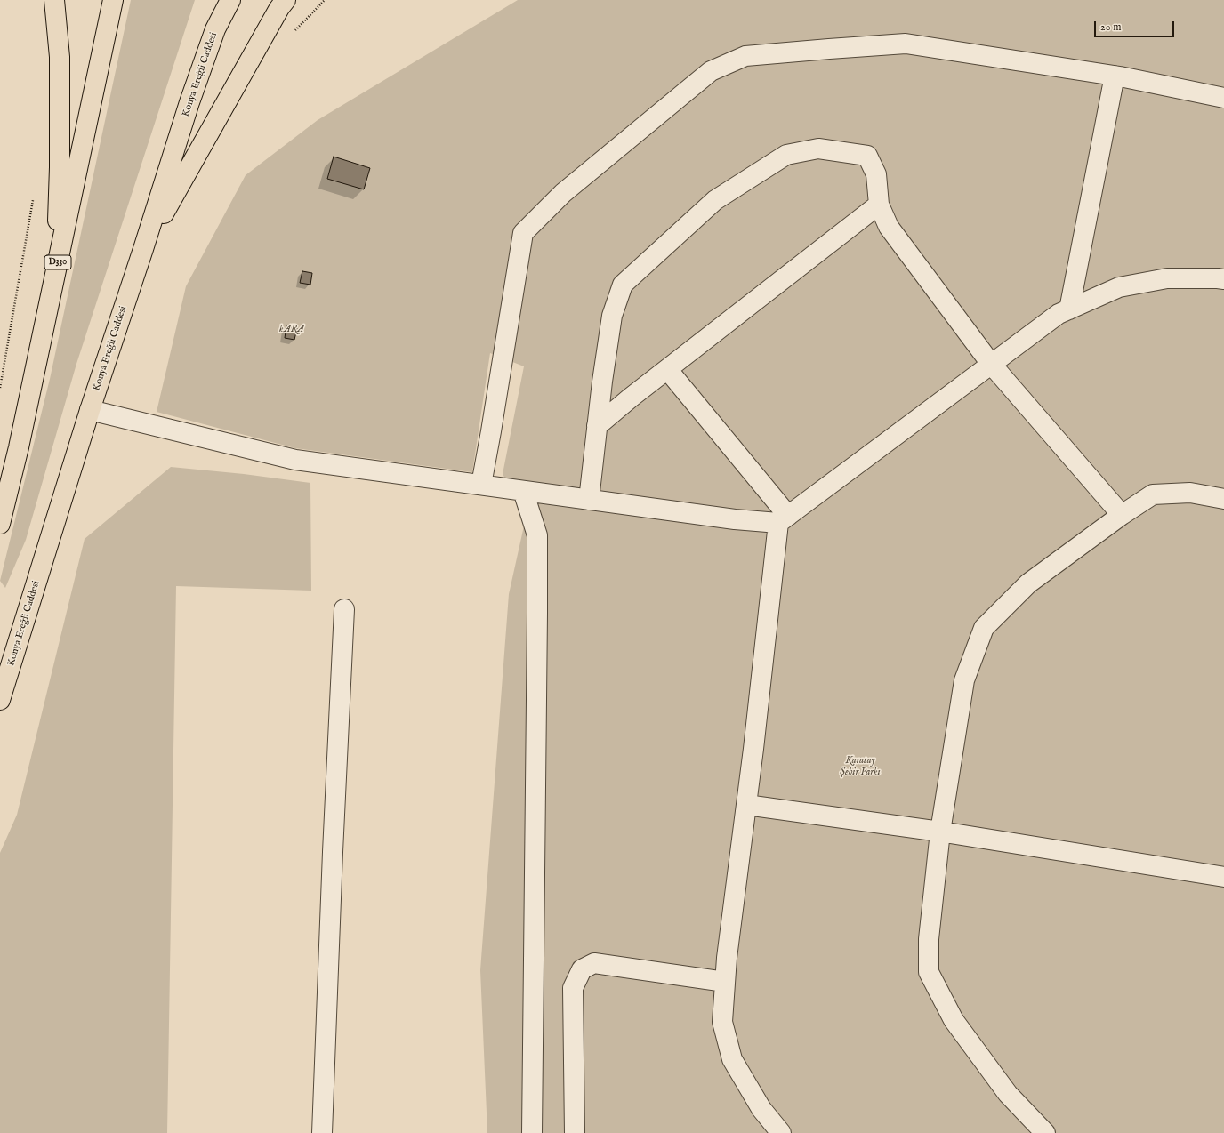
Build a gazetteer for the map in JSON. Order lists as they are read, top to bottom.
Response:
{
  "streets": {
    "highway": ["Konya Ereğli Caddesi", "D330"]
  },
  "parks": ["kARA", "Karatay Şehir Parkı"],
  "scale_bar": "20 m"
}
